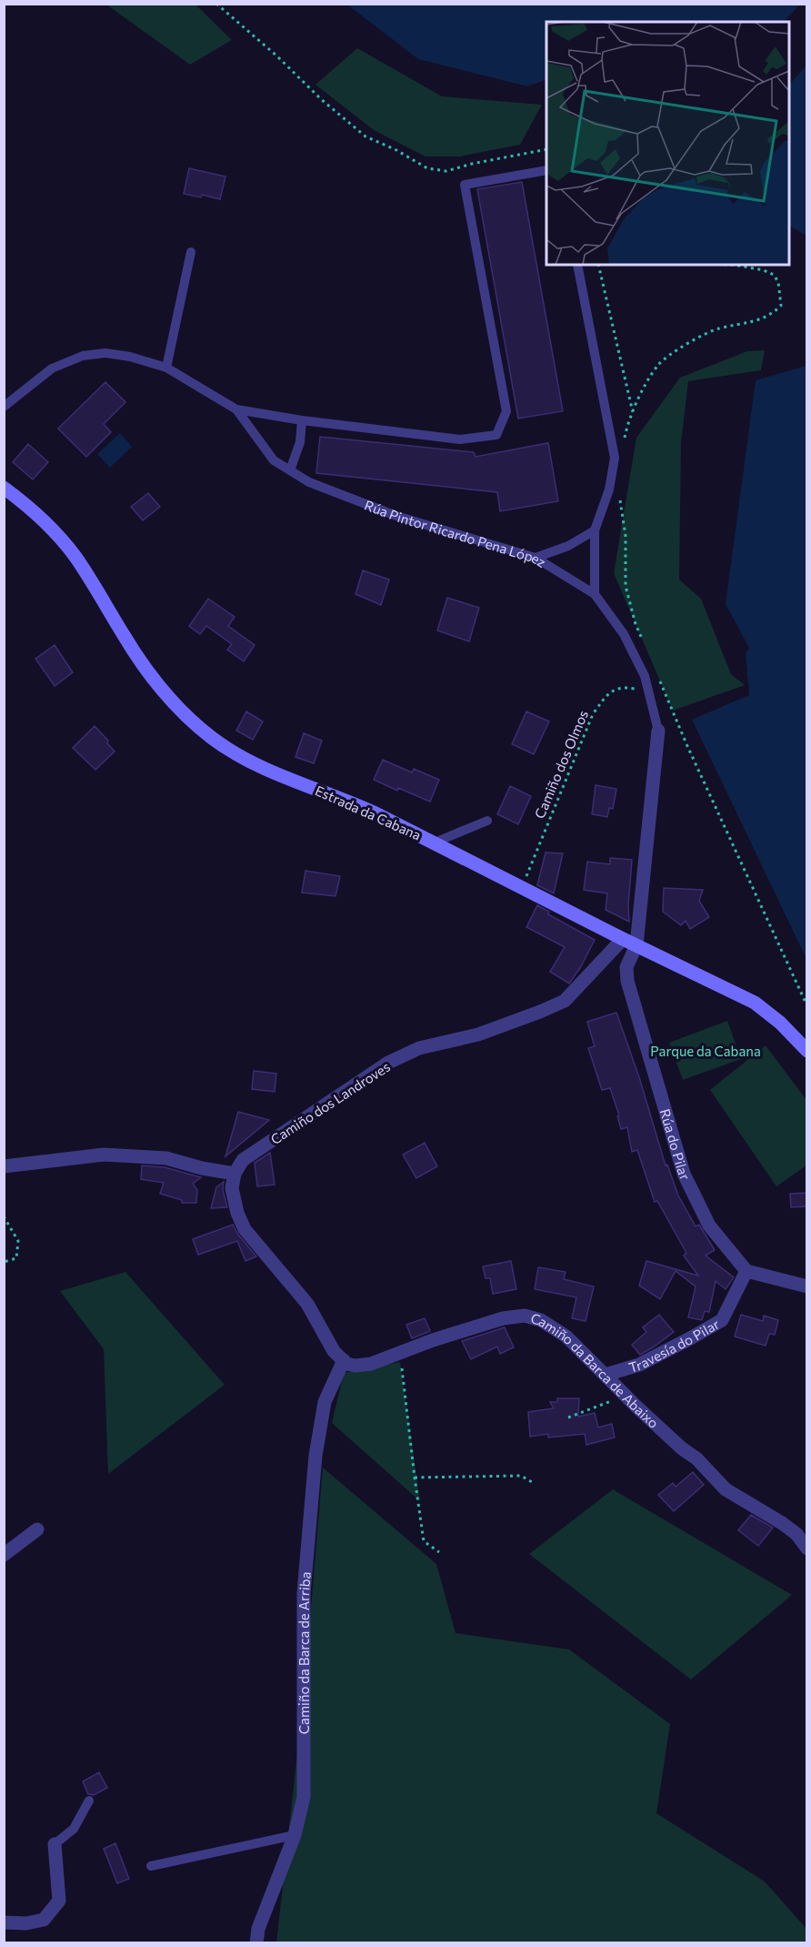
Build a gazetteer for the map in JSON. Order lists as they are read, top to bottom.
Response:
{
  "streets": {
    "main road": ["Estrada da Cabana"],
    "street": [
      "Rúa Pintor Ricardo Pena López",
      "Camiño dos Landroves",
      "Rúa do Pilar",
      "Travesía do Pilar",
      "Camiño da Barca de Abaixo",
      "Camiño da Barca de Arriba"
    ],
    "path": ["Camiño dos Olmos"]
  },
  "crossings": [
    ["Rúa Pintor Ricardo Pena López", "Camiño dos Olmos"],
    ["Rúa Pintor Ricardo Pena López", "Estrada da Cabana"],
    ["Rúa Pintor Ricardo Pena López", "Rúa do Pilar"],
    ["Camiño dos Olmos", "Estrada da Cabana"],
    ["Estrada da Cabana", "Camiño dos Landroves"],
    ["Estrada da Cabana", "Rúa do Pilar"],
    ["Rúa do Pilar", "Travesía do Pilar"],
    ["Travesía do Pilar", "Camiño da Barca de Abaixo"],
    ["Camiño da Barca de Abaixo", "Camiño da Barca de Arriba"]
  ],
  "parks": ["Parque da Cabana"]
}
